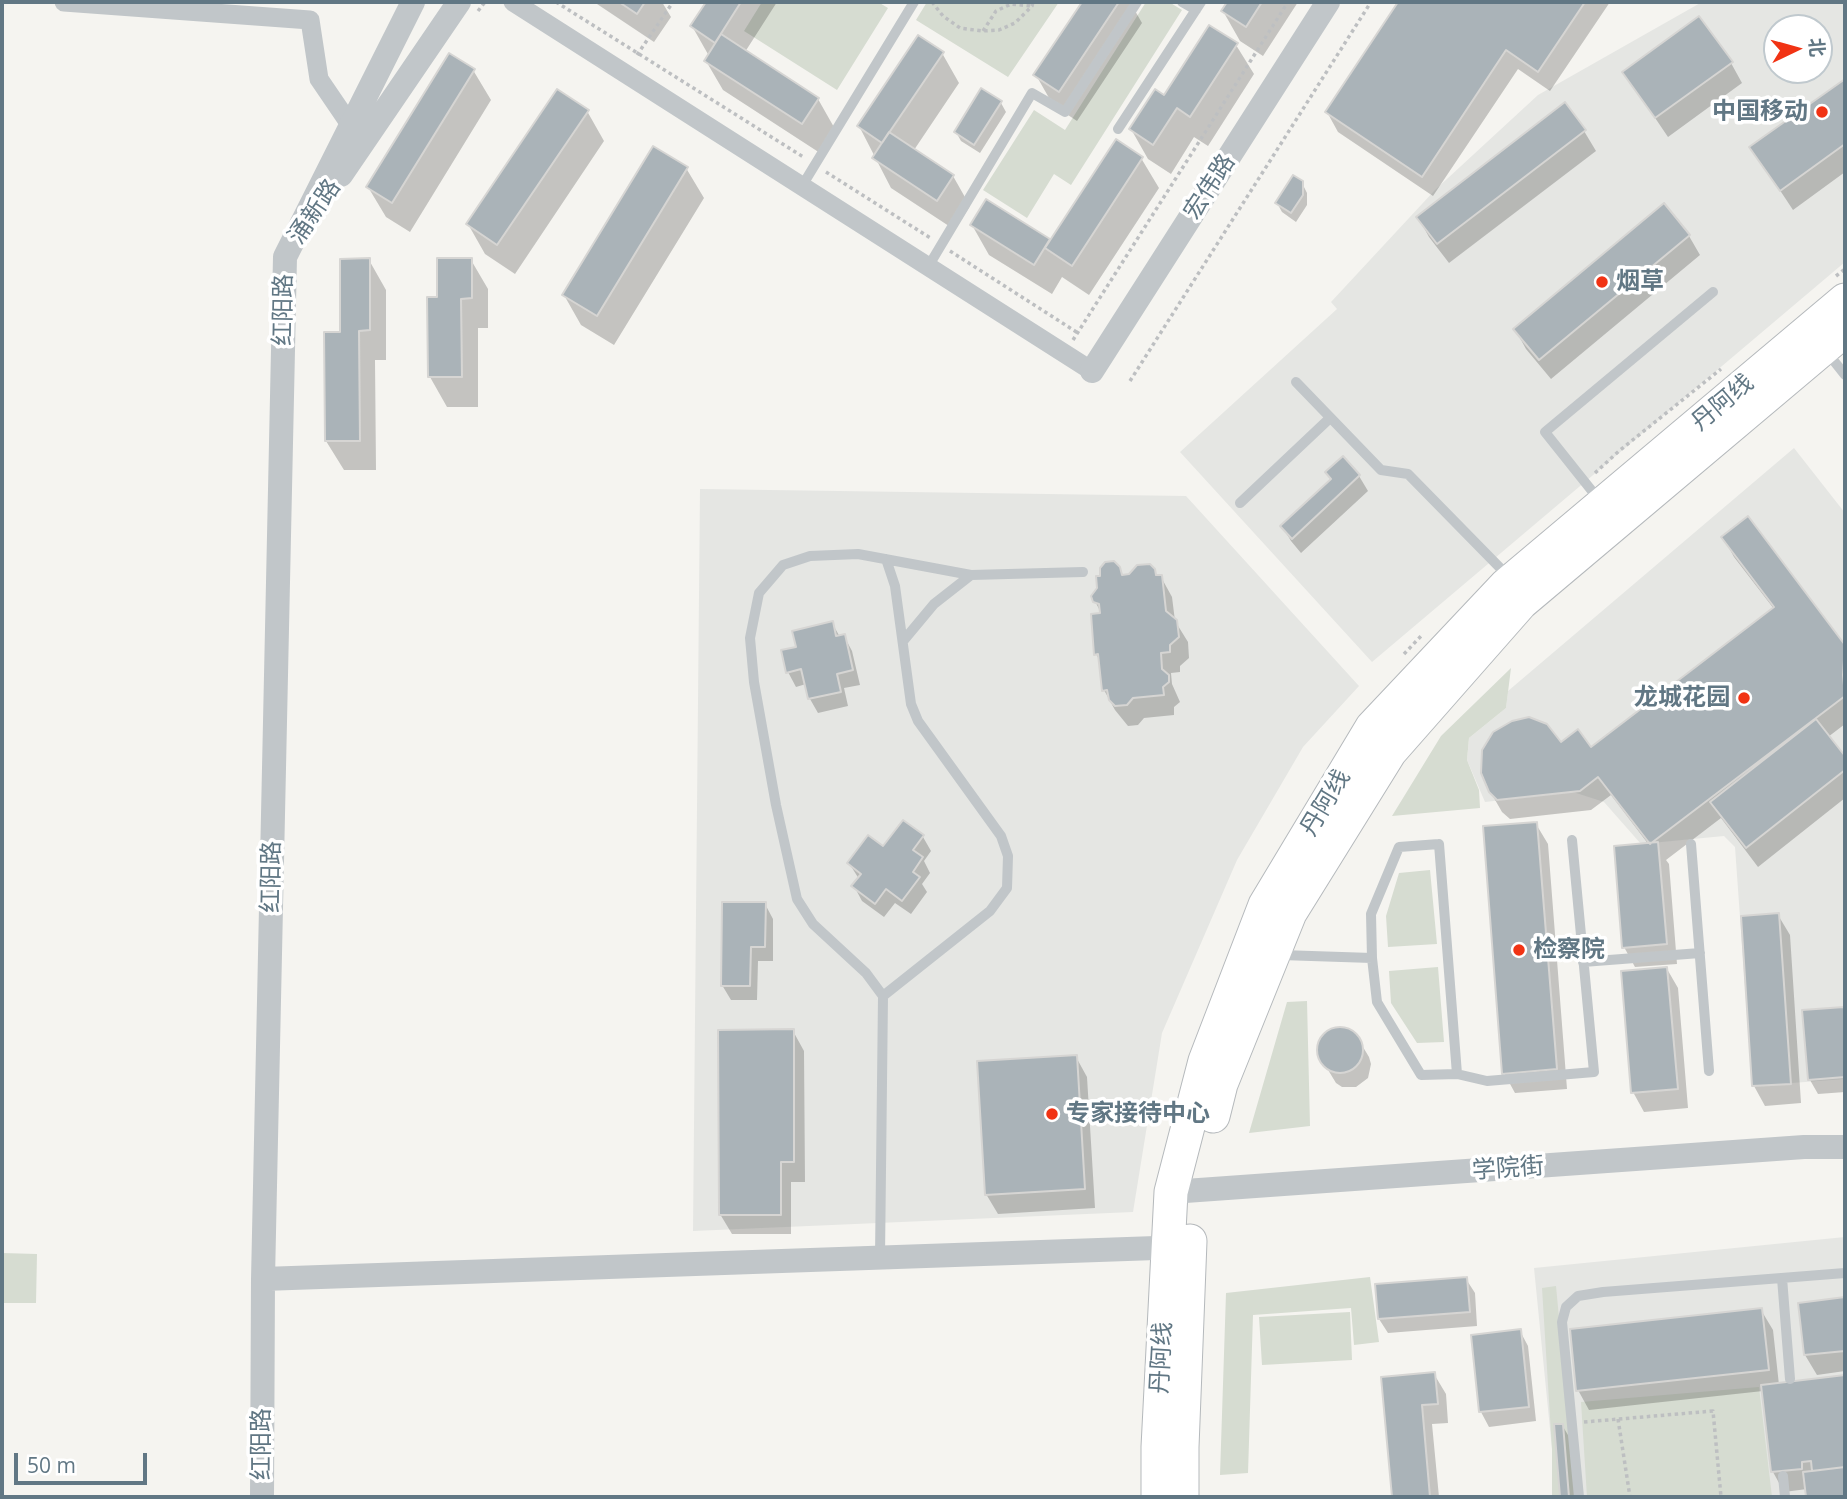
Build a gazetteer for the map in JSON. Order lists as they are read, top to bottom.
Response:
{
  "streets": {
    "highway": ["丹阿线"],
    "street": [
      "宏伟路",
      "涌新路",
      "红阳路",
      "学院街"
    ]
  },
  "crossings": [
    ["涌新路", "红阳路"],
    ["丹阿线", "学院街"]
  ],
  "places": [
    "中国移动",
    "烟草",
    "龙城花园",
    "检察院",
    "专家接待中心"
  ],
  "scale_bar": "50 m",
  "north": "right"
}
